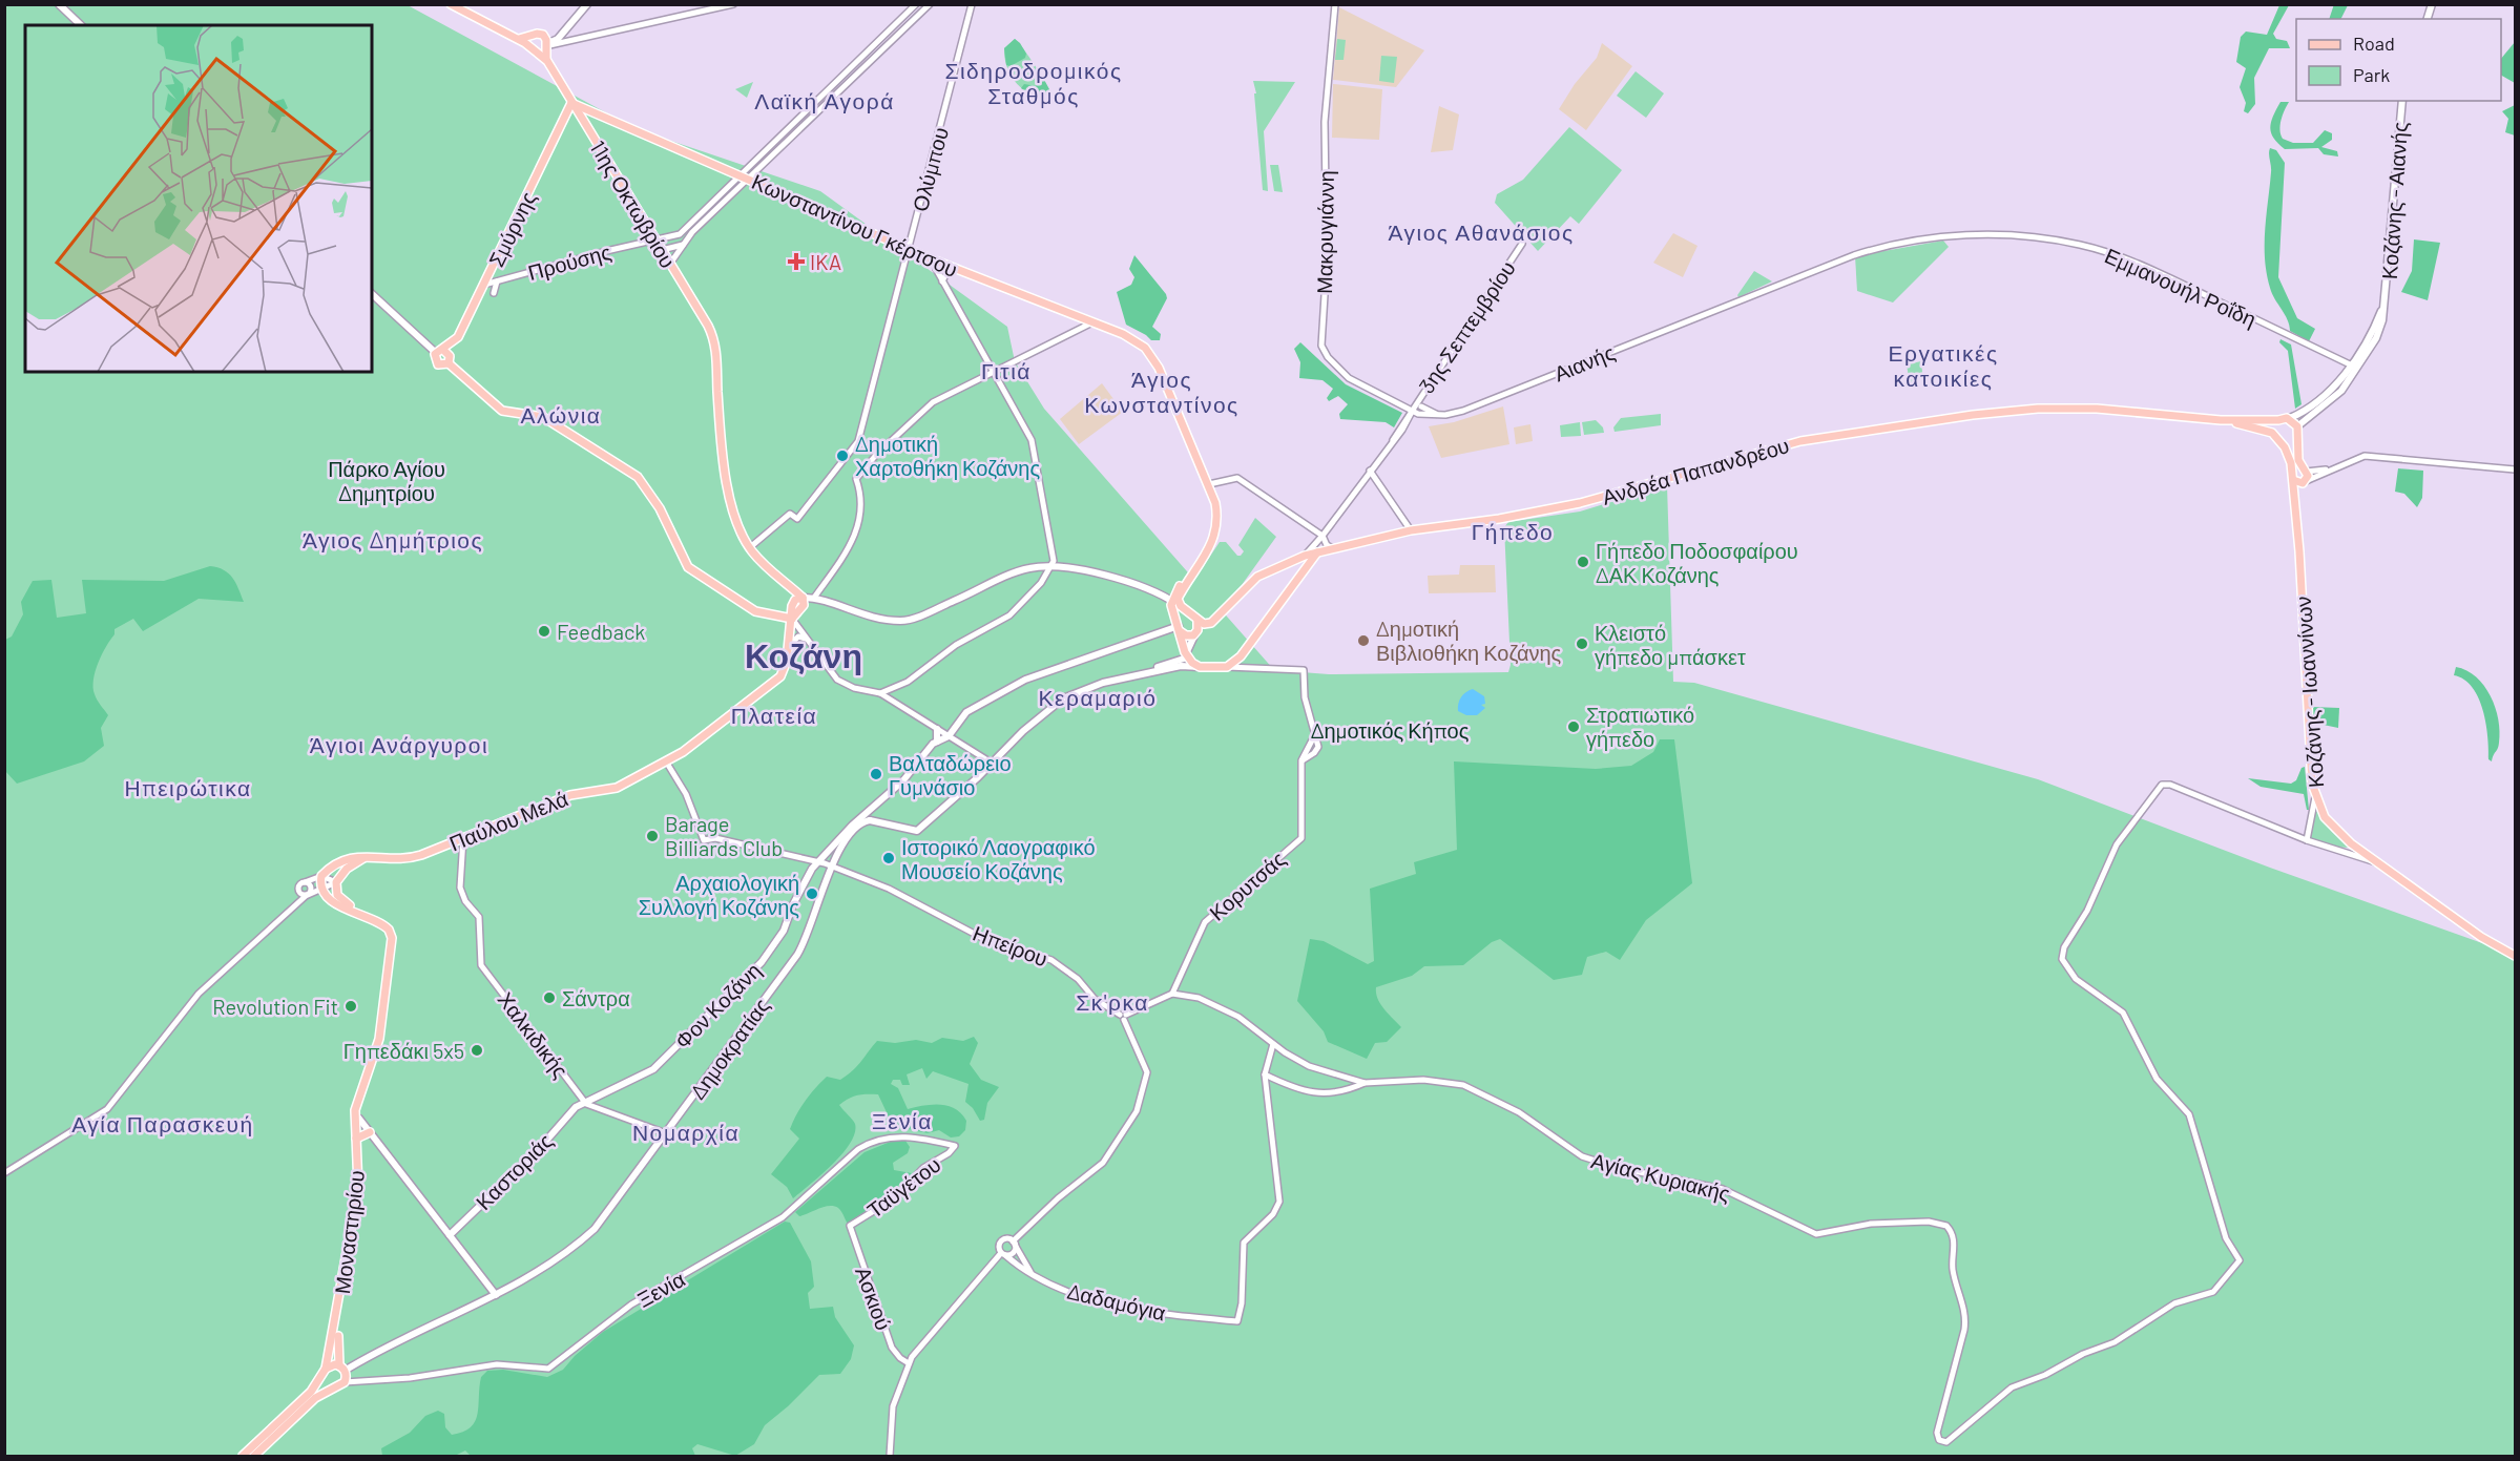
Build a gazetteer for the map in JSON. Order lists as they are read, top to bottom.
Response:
{
  "streets": {
    "main road": [
      "Κοζάνης - Αιανής",
      "11ης Οκτωβρίου",
      "Κωνσταντίνου Γκέρτσου",
      "Σμύρνης",
      "3ης Σεπτεμβρίου",
      "Ανδρέα Παπανδρέου",
      "Κοζάνης - Ιωαννίνων",
      "Παύλου Μελά",
      "Φον Κοζάνη",
      "Δημοκρατίας",
      "Καστοριάς",
      "Μοναστηρίου"
    ],
    "street": [
      "Ολύμπου",
      "Μακρυγιάννη",
      "Προύσης",
      "Εμμανουήλ Ροΐδη",
      "Αιανής",
      "Κορυτσάς",
      "Ηπείρου",
      "Χαλκιδικής",
      "Αγίας Κυριακής",
      "Ταϋγέτου",
      "Ξενία",
      "Ασκιού",
      "Δαδαμόγια"
    ]
  },
  "crossings": [
    ["Ολύμπου", "11ης Οκτωβρίου"],
    ["Ολύμπου", "Κωνσταντίνου Γκέρτσου"],
    ["Κοζάνης - Αιανής", "Εμμανουήλ Ροΐδη"],
    ["Κοζάνης - Αιανής", "Ανδρέα Παπανδρέου"],
    ["Κοζάνης - Αιανής", "Κοζάνης - Ιωαννίνων"],
    ["11ης Οκτωβρίου", "Κωνσταντίνου Γκέρτσου"],
    ["11ης Οκτωβρίου", "Σμύρνης"],
    ["11ης Οκτωβρίου", "Προύσης"],
    ["Κωνσταντίνου Γκέρτσου", "Σμύρνης"],
    ["Κωνσταντίνου Γκέρτσου", "Προύσης"],
    ["Σμύρνης", "Προύσης"],
    ["Μακρυγιάννη", "3ης Σεπτεμβρίου"],
    ["Μακρυγιάννη", "Αιανής"],
    ["Εμμανουήλ Ροΐδη", "Αιανής"],
    ["3ης Σεπτεμβρίου", "Αιανής"],
    ["3ης Σεπτεμβρίου", "Ανδρέα Παπανδρέου"],
    ["Ανδρέα Παπανδρέου", "Κοζάνης - Ιωαννίνων"],
    ["Παύλου Μελά", "Ηπείρου"],
    ["Παύλου Μελά", "Χαλκιδικής"],
    ["Κορυτσάς", "Αγίας Κυριακής"],
    ["Ηπείρου", "Φον Κοζάνη"],
    ["Ηπείρου", "Δημοκρατίας"],
    ["Φον Κοζάνη", "Χαλκιδικής"],
    ["Φον Κοζάνη", "Καστοριάς"],
    ["Δημοκρατίας", "Μοναστηρίου"],
    ["Δημοκρατίας", "Ξενία"],
    ["Ταϋγέτου", "Ξενία"],
    ["Ταϋγέτου", "Ασκιού"],
    ["Μοναστηρίου", "Ξενία"]
  ],
  "districts": [
    "Σιδηροδρομικός Σταθμός",
    "Λαϊκή Αγορά",
    "Άγιος Αθανάσιος",
    "Εργατικές κατοικίες",
    "Γιτιά",
    "Άγιος Κωνσταντίνος",
    "Αλώνια",
    "Γήπεδο",
    "Άγιος Δημήτριος",
    "Κοζάνη",
    "Κεραμαριό",
    "Πλατεία",
    "Άγιοι Ανάργυροι",
    "Ηπειρώτικα",
    "Σκ'ρκα",
    "Ξενία",
    "Αγία Παρασκευή",
    "Νομαρχία"
  ],
  "parks": ["Πάρκο Αγίου Δημητρίου", "Δημοτικός Κήπος"],
  "places": {
    "health": ["IKA"],
    "other": [
      "Δημοτική Χαρτοθήκη Κοζάνης",
      "Γήπεδο Ποδοσφαίρου ΔΑΚ Κοζάνης",
      "Feedback",
      "Δημοτική Βιβλιοθήκη Κοζάνης",
      "Κλειστό γήπεδο μπάσκετ",
      "Στρατιωτικό γήπεδο",
      "Βαλταδώρειο Γυμνάσιο",
      "Barage Billiards Club",
      "Ιστορικό Λαογραφικό Μουσείο Κοζάνης",
      "Αρχαιολογική Συλλογή Κοζάνης",
      "Σάντρα",
      "Revolution Fit",
      "Γηπεδάκι 5x5"
    ]
  },
  "legend": ["Road", "Park"]
}
